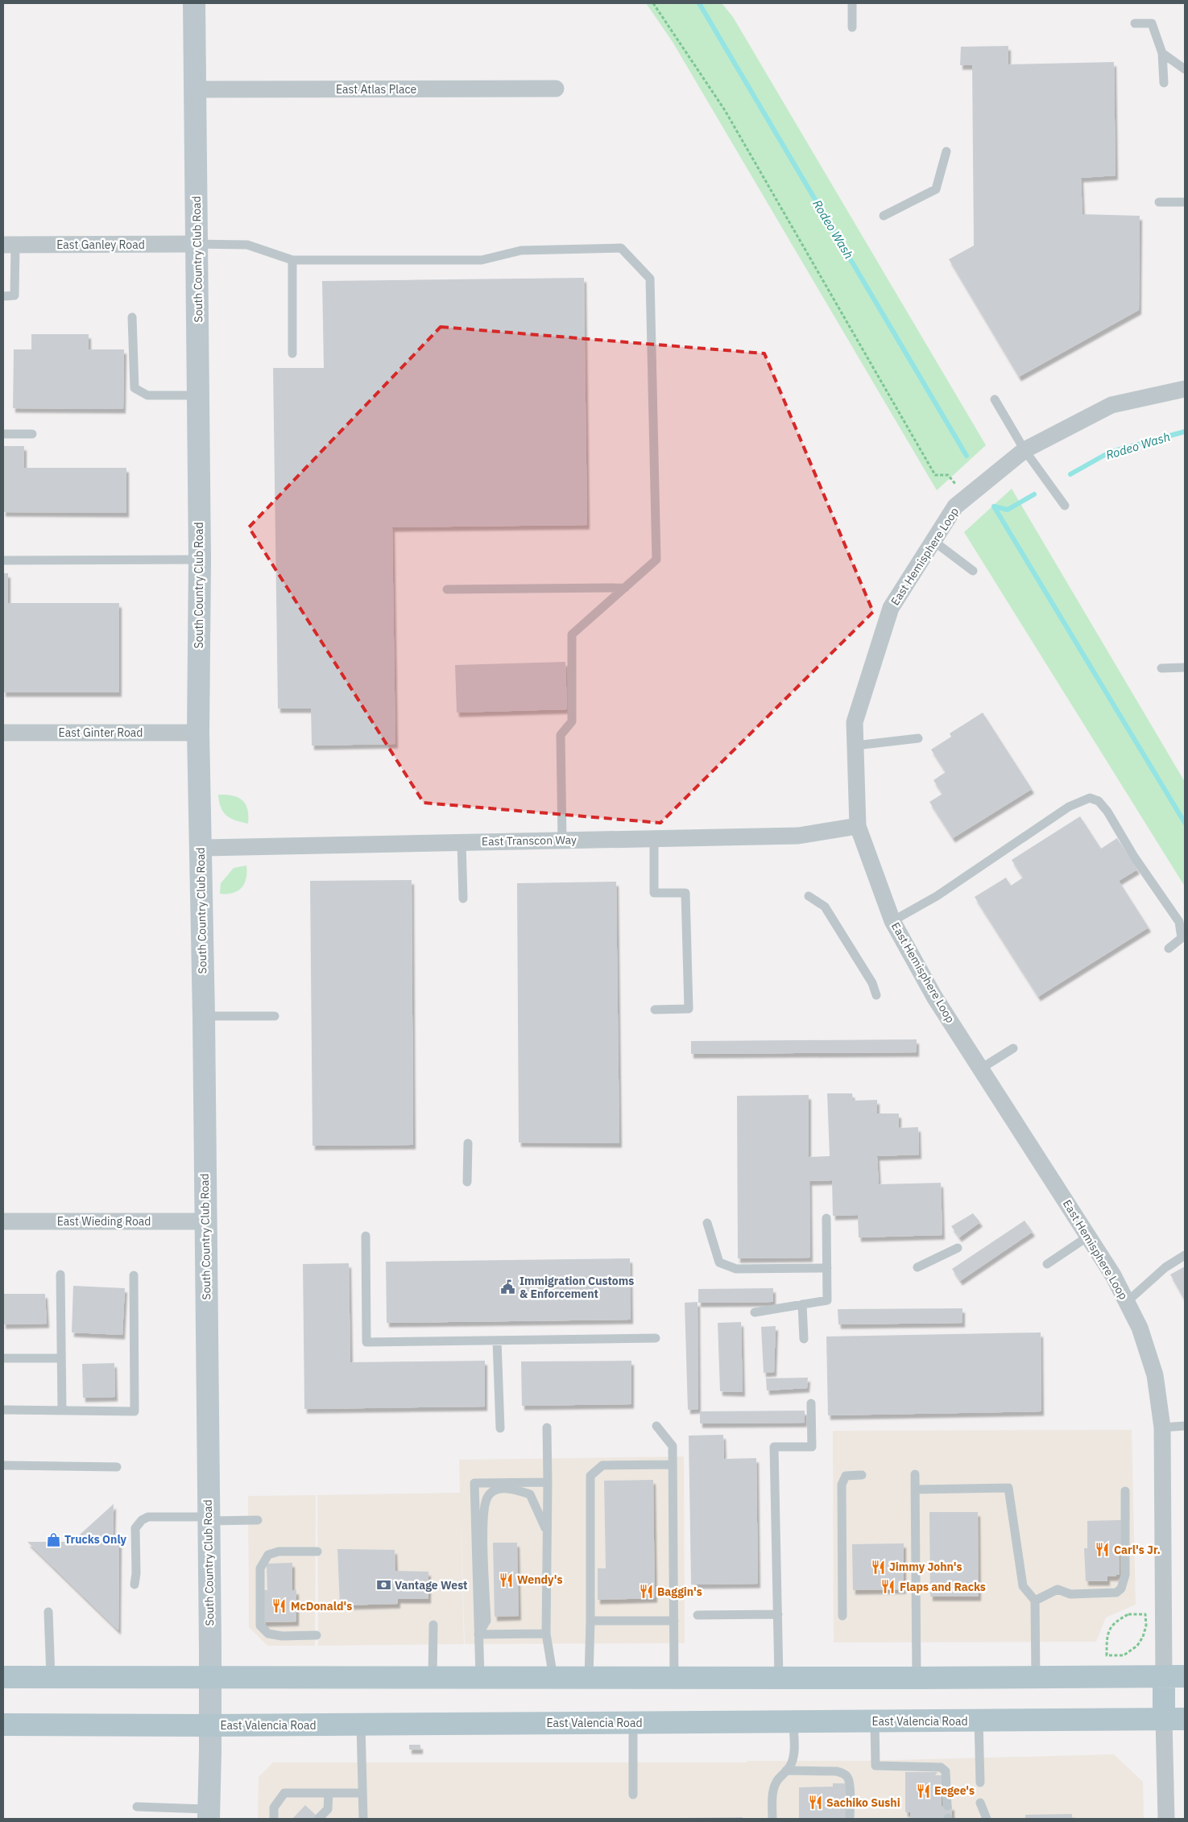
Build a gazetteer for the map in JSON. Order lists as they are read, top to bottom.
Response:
{
  "streets": {
    "main road": ["East Valencia Road"],
    "street": [
      "East Atlas Place",
      "East Ganley Road",
      "South Country Club Road",
      "East Hemisphere Loop",
      "East Ginter Road",
      "East Transcon Way",
      "East Wieding Road"
    ]
  },
  "crossings": [
    ["East Atlas Place", "South Country Club Road"],
    ["East Ganley Road", "South Country Club Road"],
    ["South Country Club Road", "East Ginter Road"],
    ["South Country Club Road", "East Transcon Way"],
    ["South Country Club Road", "East Wieding Road"],
    ["South Country Club Road", "East Valencia Road"],
    ["East Hemisphere Loop", "East Transcon Way"]
  ],
  "water": ["Rodeo Wash"],
  "places": {
    "public building": ["Immigration Customs & Enforcement"],
    "shop": ["Trucks Only"],
    "restaurant": [
      "Carl's Jr.",
      "Jimmy John's",
      "Wendy's",
      "Flaps and Racks",
      "Baggin's",
      "McDonald's",
      "Eegee's",
      "Sachiko Sushi"
    ],
    "bank": ["Vantage West"]
  }
}
